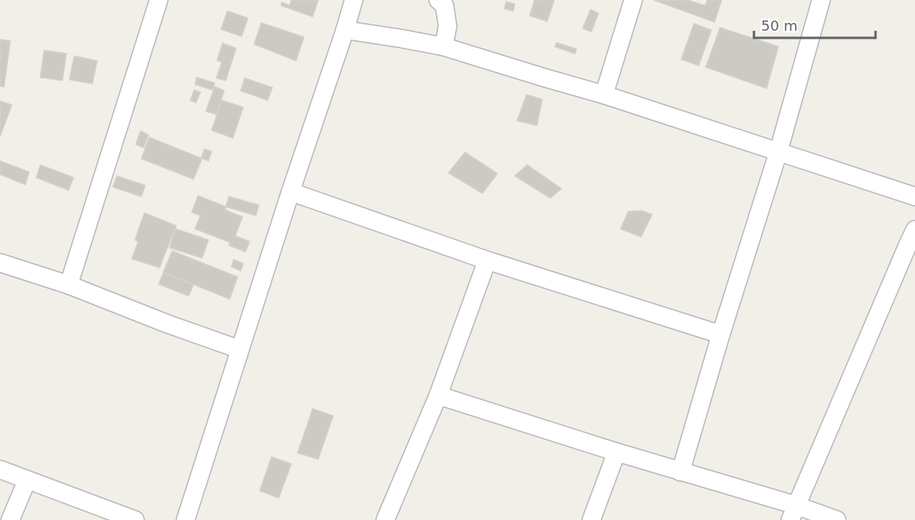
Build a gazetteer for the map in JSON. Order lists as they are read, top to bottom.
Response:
{
  "scale_bar": "50 m"
}
